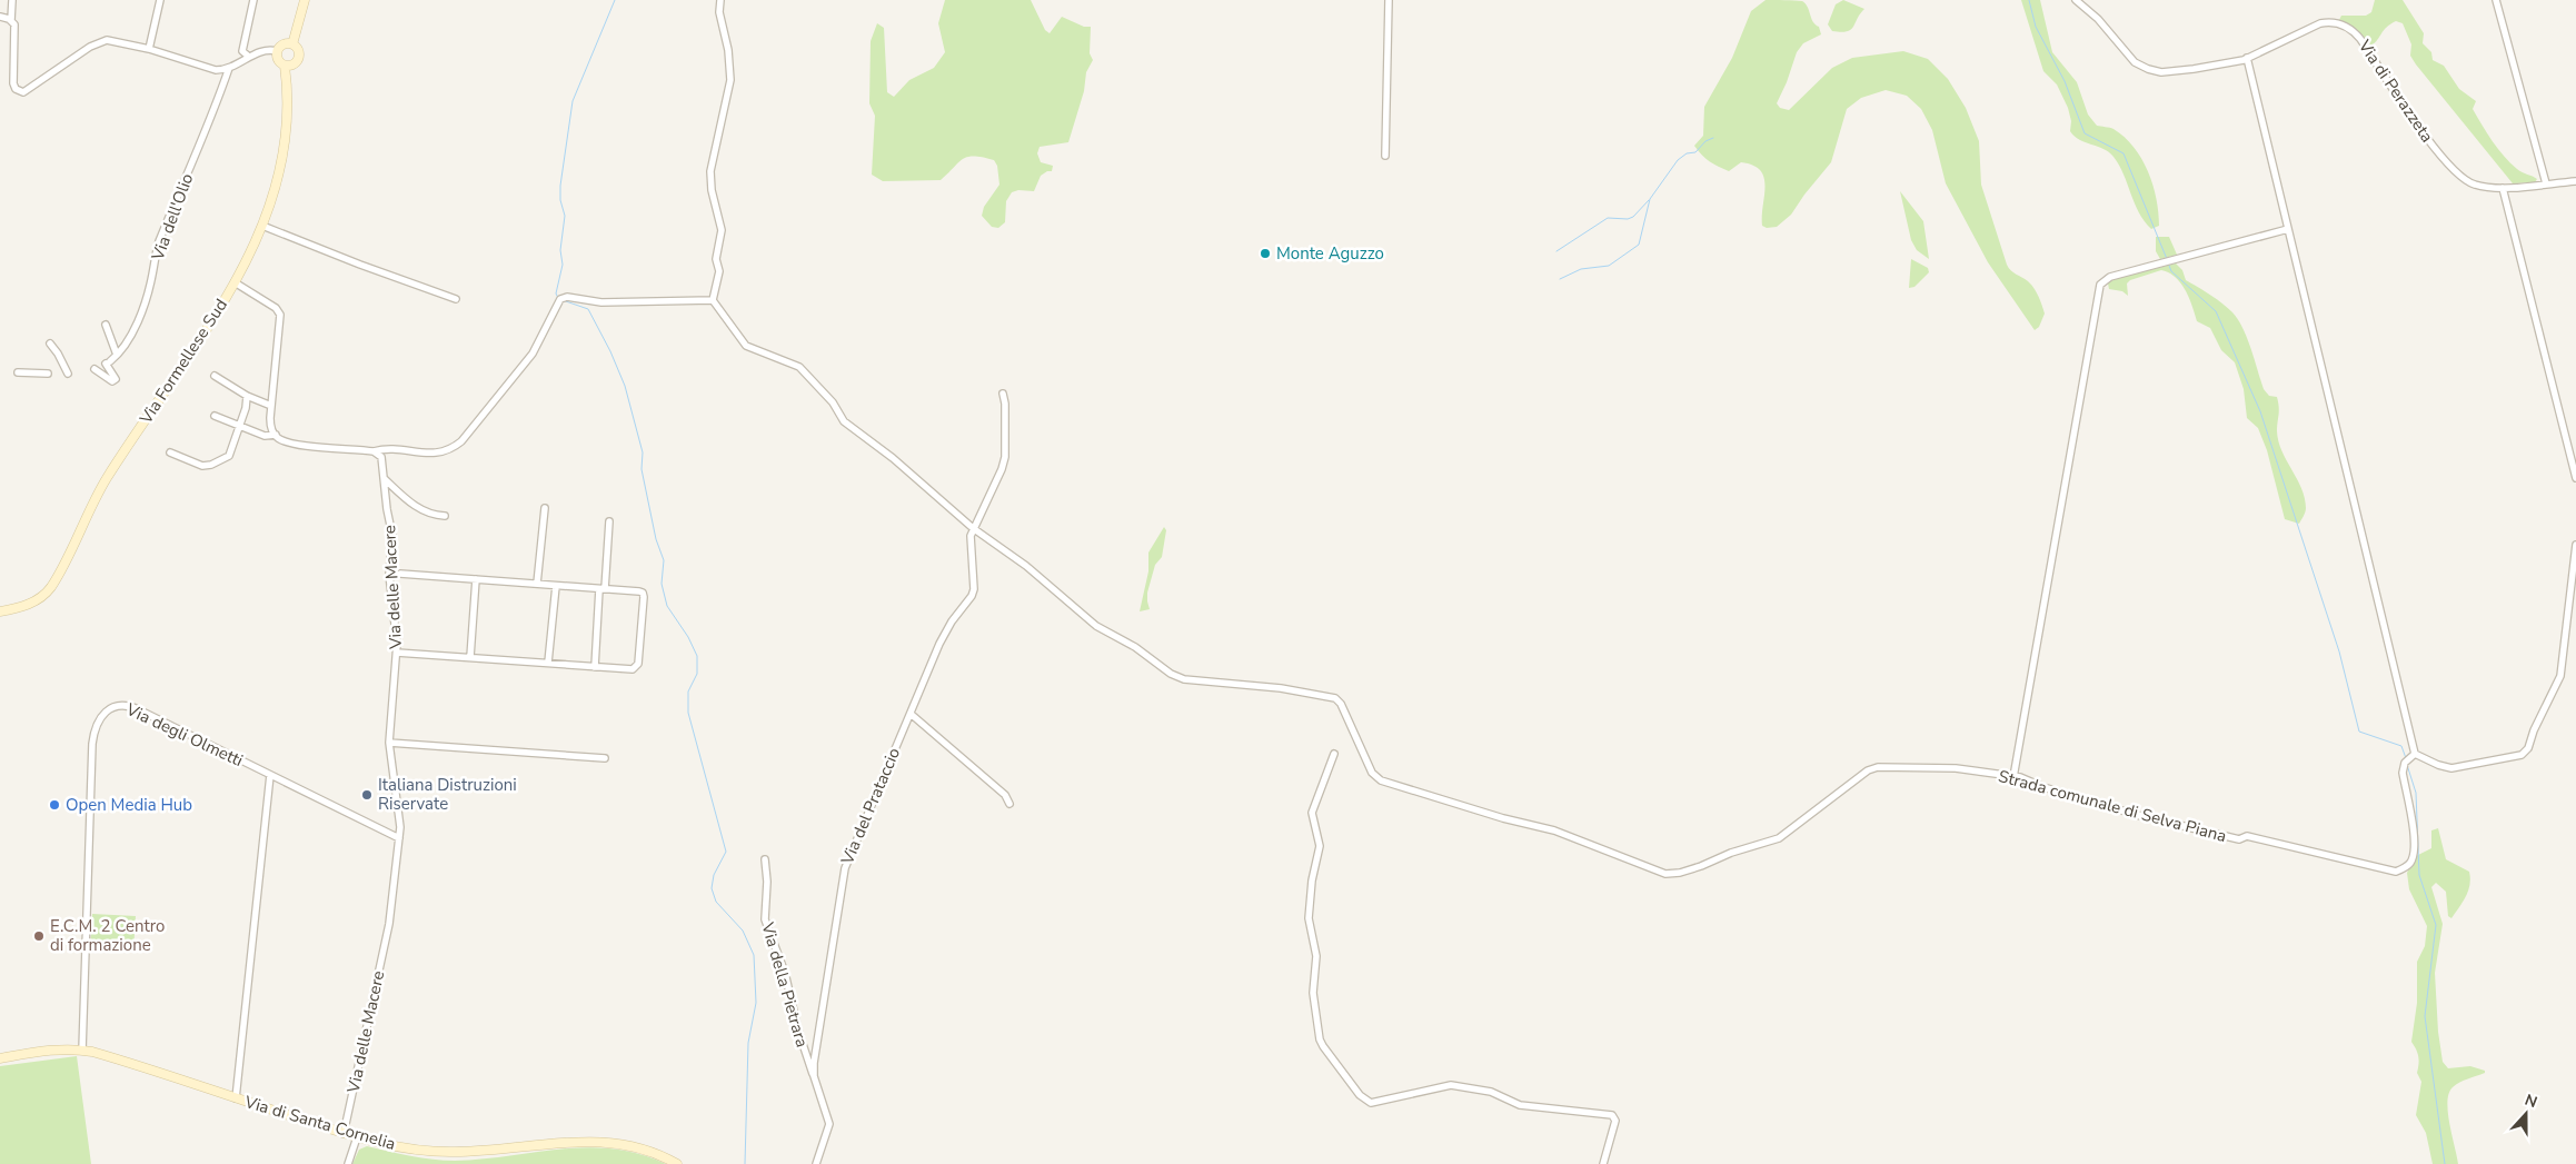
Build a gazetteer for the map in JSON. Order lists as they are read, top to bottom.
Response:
{
  "streets": {
    "street": [
      "Via di Perazzeta",
      "Via dell'Olio",
      "Via Formellese Sud",
      "Via delle Macere",
      "Via degli Olmetti",
      "Via del Prataccio",
      "Strada comunale di Selva Piana",
      "Via della Pietrara",
      "Via di Santa Cornelia"
    ]
  },
  "crossings": [
    ["Via delle Macere", "Via degli Olmetti"],
    ["Via delle Macere", "Via di Santa Cornelia"],
    ["Via degli Olmetti", "Via di Santa Cornelia"],
    ["Via del Prataccio", "Strada comunale di Selva Piana"],
    ["Via del Prataccio", "Via della Pietrara"]
  ],
  "places": [
    "Monte Aguzzo",
    "Italiana Distruzioni Riservate",
    "Open Media Hub",
    "E.C.M. 2 Centro di formazione"
  ],
  "north": "top"
}
